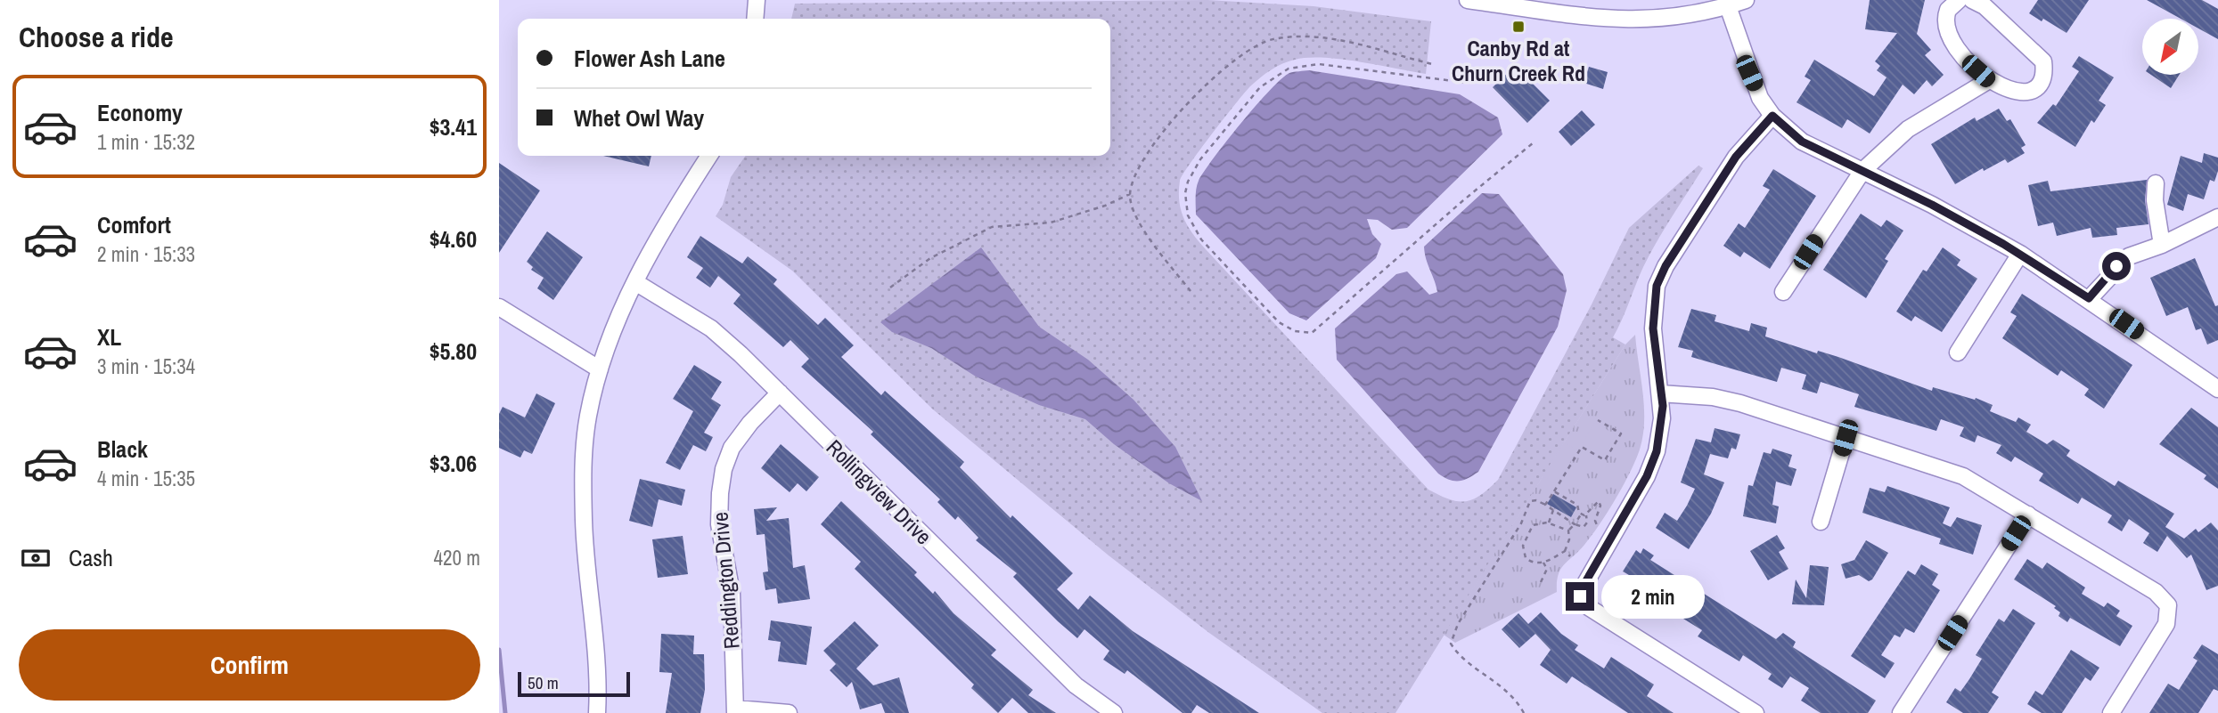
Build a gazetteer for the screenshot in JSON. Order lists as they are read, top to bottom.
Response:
{
  "streets": {
    "street": ["Rollingview Drive", "Reddington Drive"]
  },
  "crossings": [
    ["Rollingview Drive", "Reddington Drive"]
  ],
  "places": {
    "transit": ["Canby Rd at Churn Creek Rd"]
  },
  "scale_bar": "50 m",
  "north": "bottom left",
  "page": {
    "heading": "Choose a ride",
    "banner": ["Flower Ash Lane", "Whet Owl Way"],
    "list": [
      {
        "name": "Economy",
        "note": "1 min · 15:32",
        "value": "$3.41"
      },
      {
        "name": "Comfort",
        "note": "2 min · 15:33",
        "value": "$4.60"
      },
      {
        "name": "XL",
        "note": "3 min · 15:34",
        "value": "$5.80"
      },
      {
        "name": "Black",
        "note": "4 min · 15:35",
        "value": "$3.06"
      }
    ],
    "pay": ["Cash", "420 m"],
    "bubble": "2 min",
    "buttons": "Confirm",
    "scale": "50 m"
  }
}
